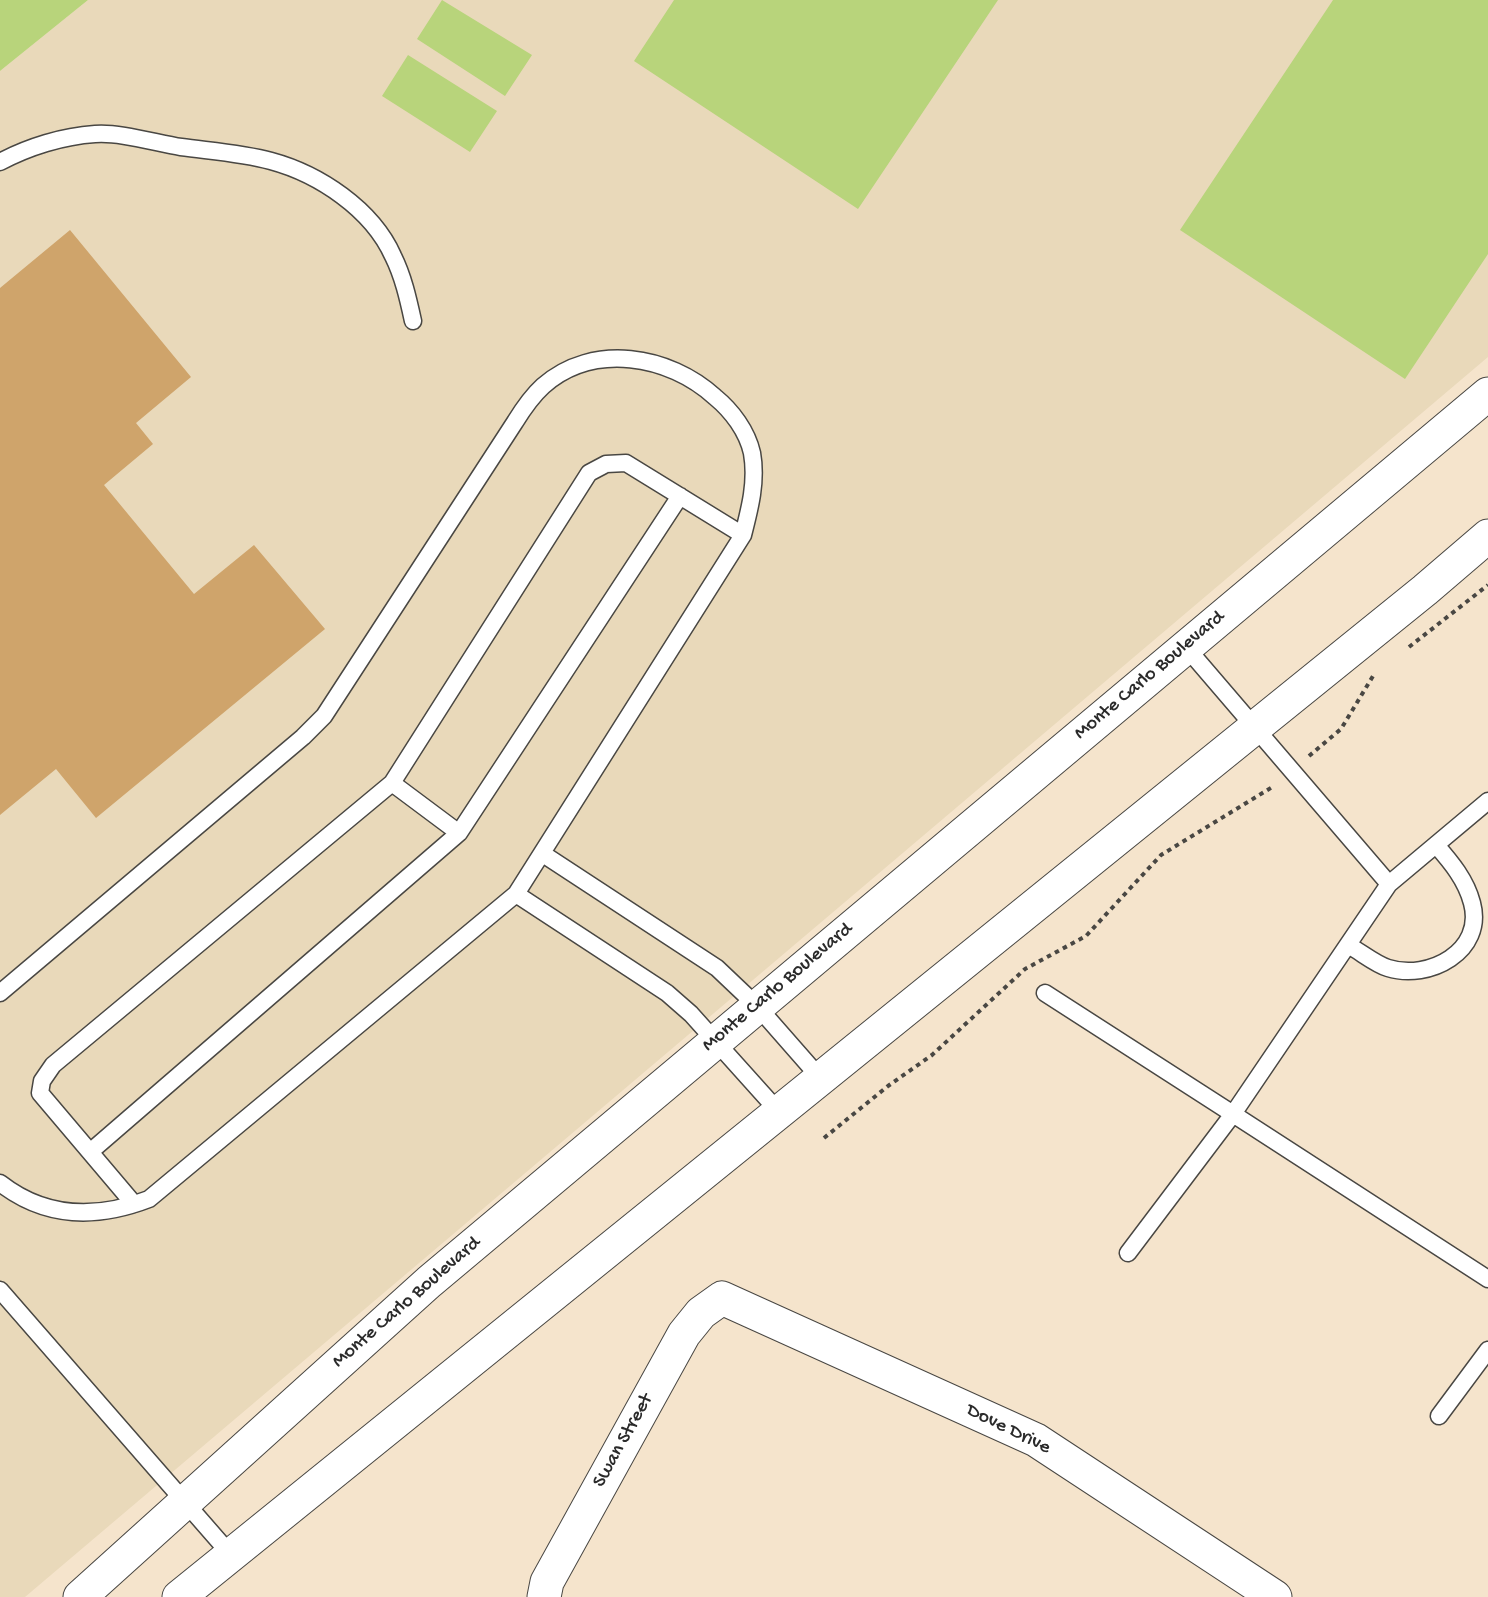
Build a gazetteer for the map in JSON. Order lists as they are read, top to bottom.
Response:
{
  "streets": {
    "main road": ["Monte Carlo Boulevard", "Dove Drive", "Swan Street"]
  },
  "crossings": [
    ["Dove Drive", "Swan Street"]
  ]
}
